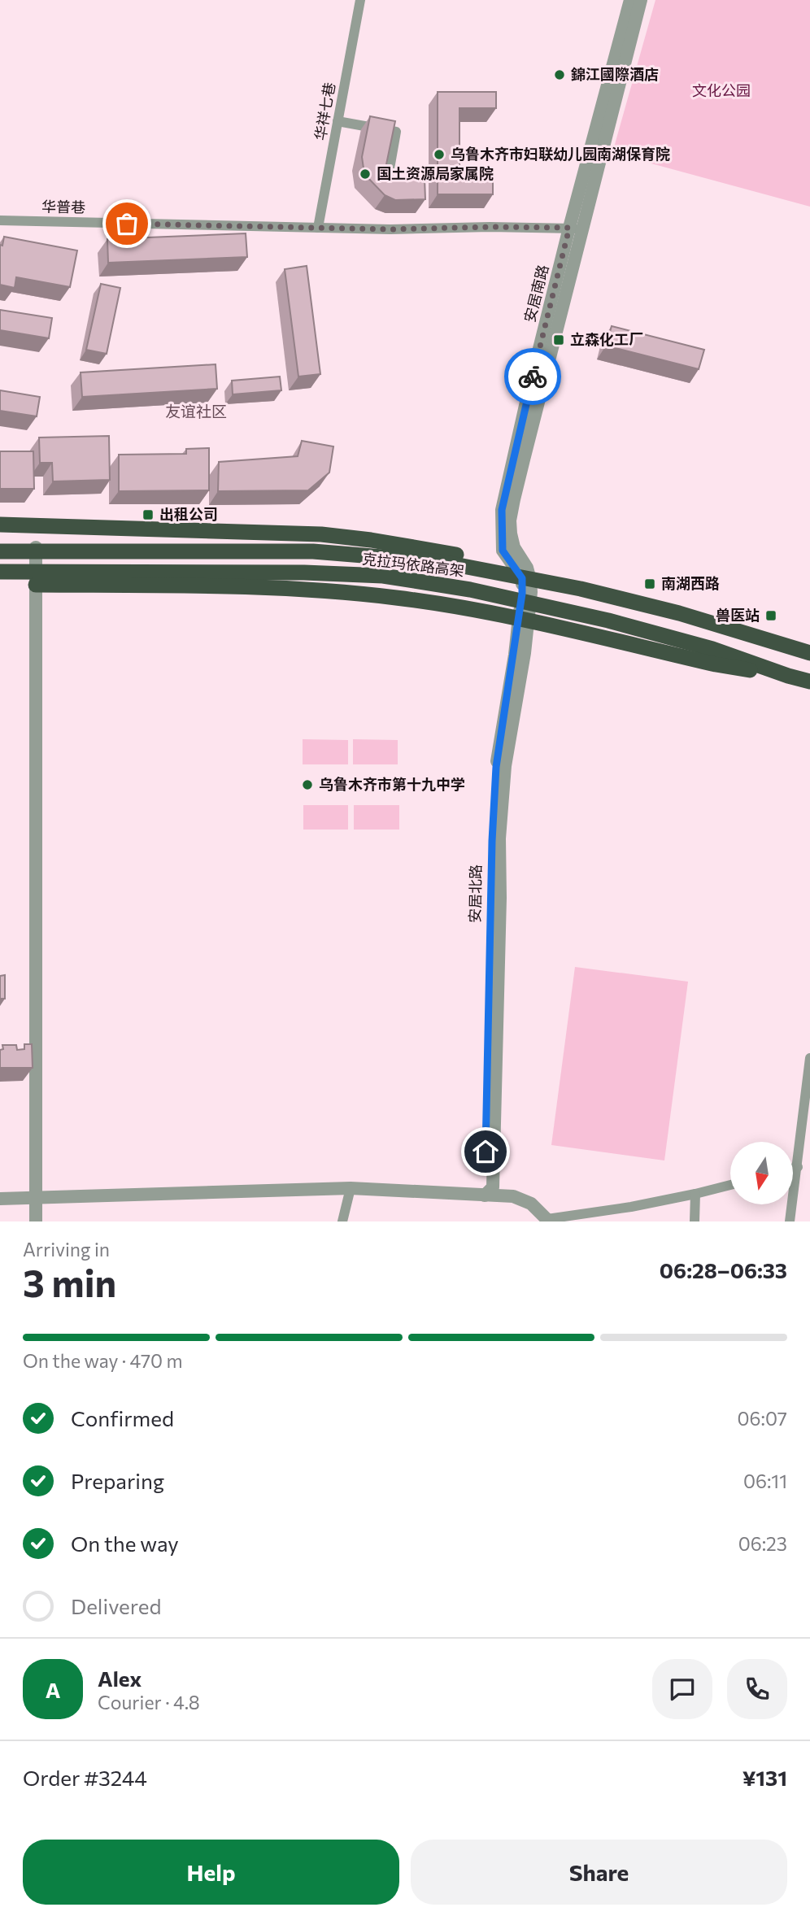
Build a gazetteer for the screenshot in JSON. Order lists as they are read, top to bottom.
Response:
{
  "streets": {
    "highway": ["克拉玛依路高架"],
    "street": [
      "华祥七巷",
      "华普巷",
      "安居南路",
      "安居北路"
    ]
  },
  "crossings": [
    ["华祥七巷", "华普巷"],
    ["华普巷", "安居南路"],
    ["安居南路", "安居北路"]
  ],
  "districts": ["友谊社区"],
  "parks": ["文化公园"],
  "places": {
    "other": [
      "錦江國際酒店",
      "乌鲁木齐市妇联幼儿园南湖保育院",
      "国土资源局家属院",
      "乌鲁木齐市第十九中学"
    ],
    "transit": [
      "立森化工厂",
      "出租公司",
      "南湖西路",
      "兽医站"
    ]
  },
  "north": "bottom",
  "page": {
    "heading": ["3 min", "Arriving in", "06:28–06:33"],
    "panel": [
      "Alex",
      "Courier · 4.8",
      "Order #3244",
      "¥131"
    ],
    "bar": "On the way · 470 m",
    "list": [
      ["Confirmed", "06:07"],
      ["Preparing", "06:11"],
      ["On the way", "06:23"],
      "Delivered"
    ],
    "round": "A",
    "buttons": ["Help", "Share"]
  }
}
